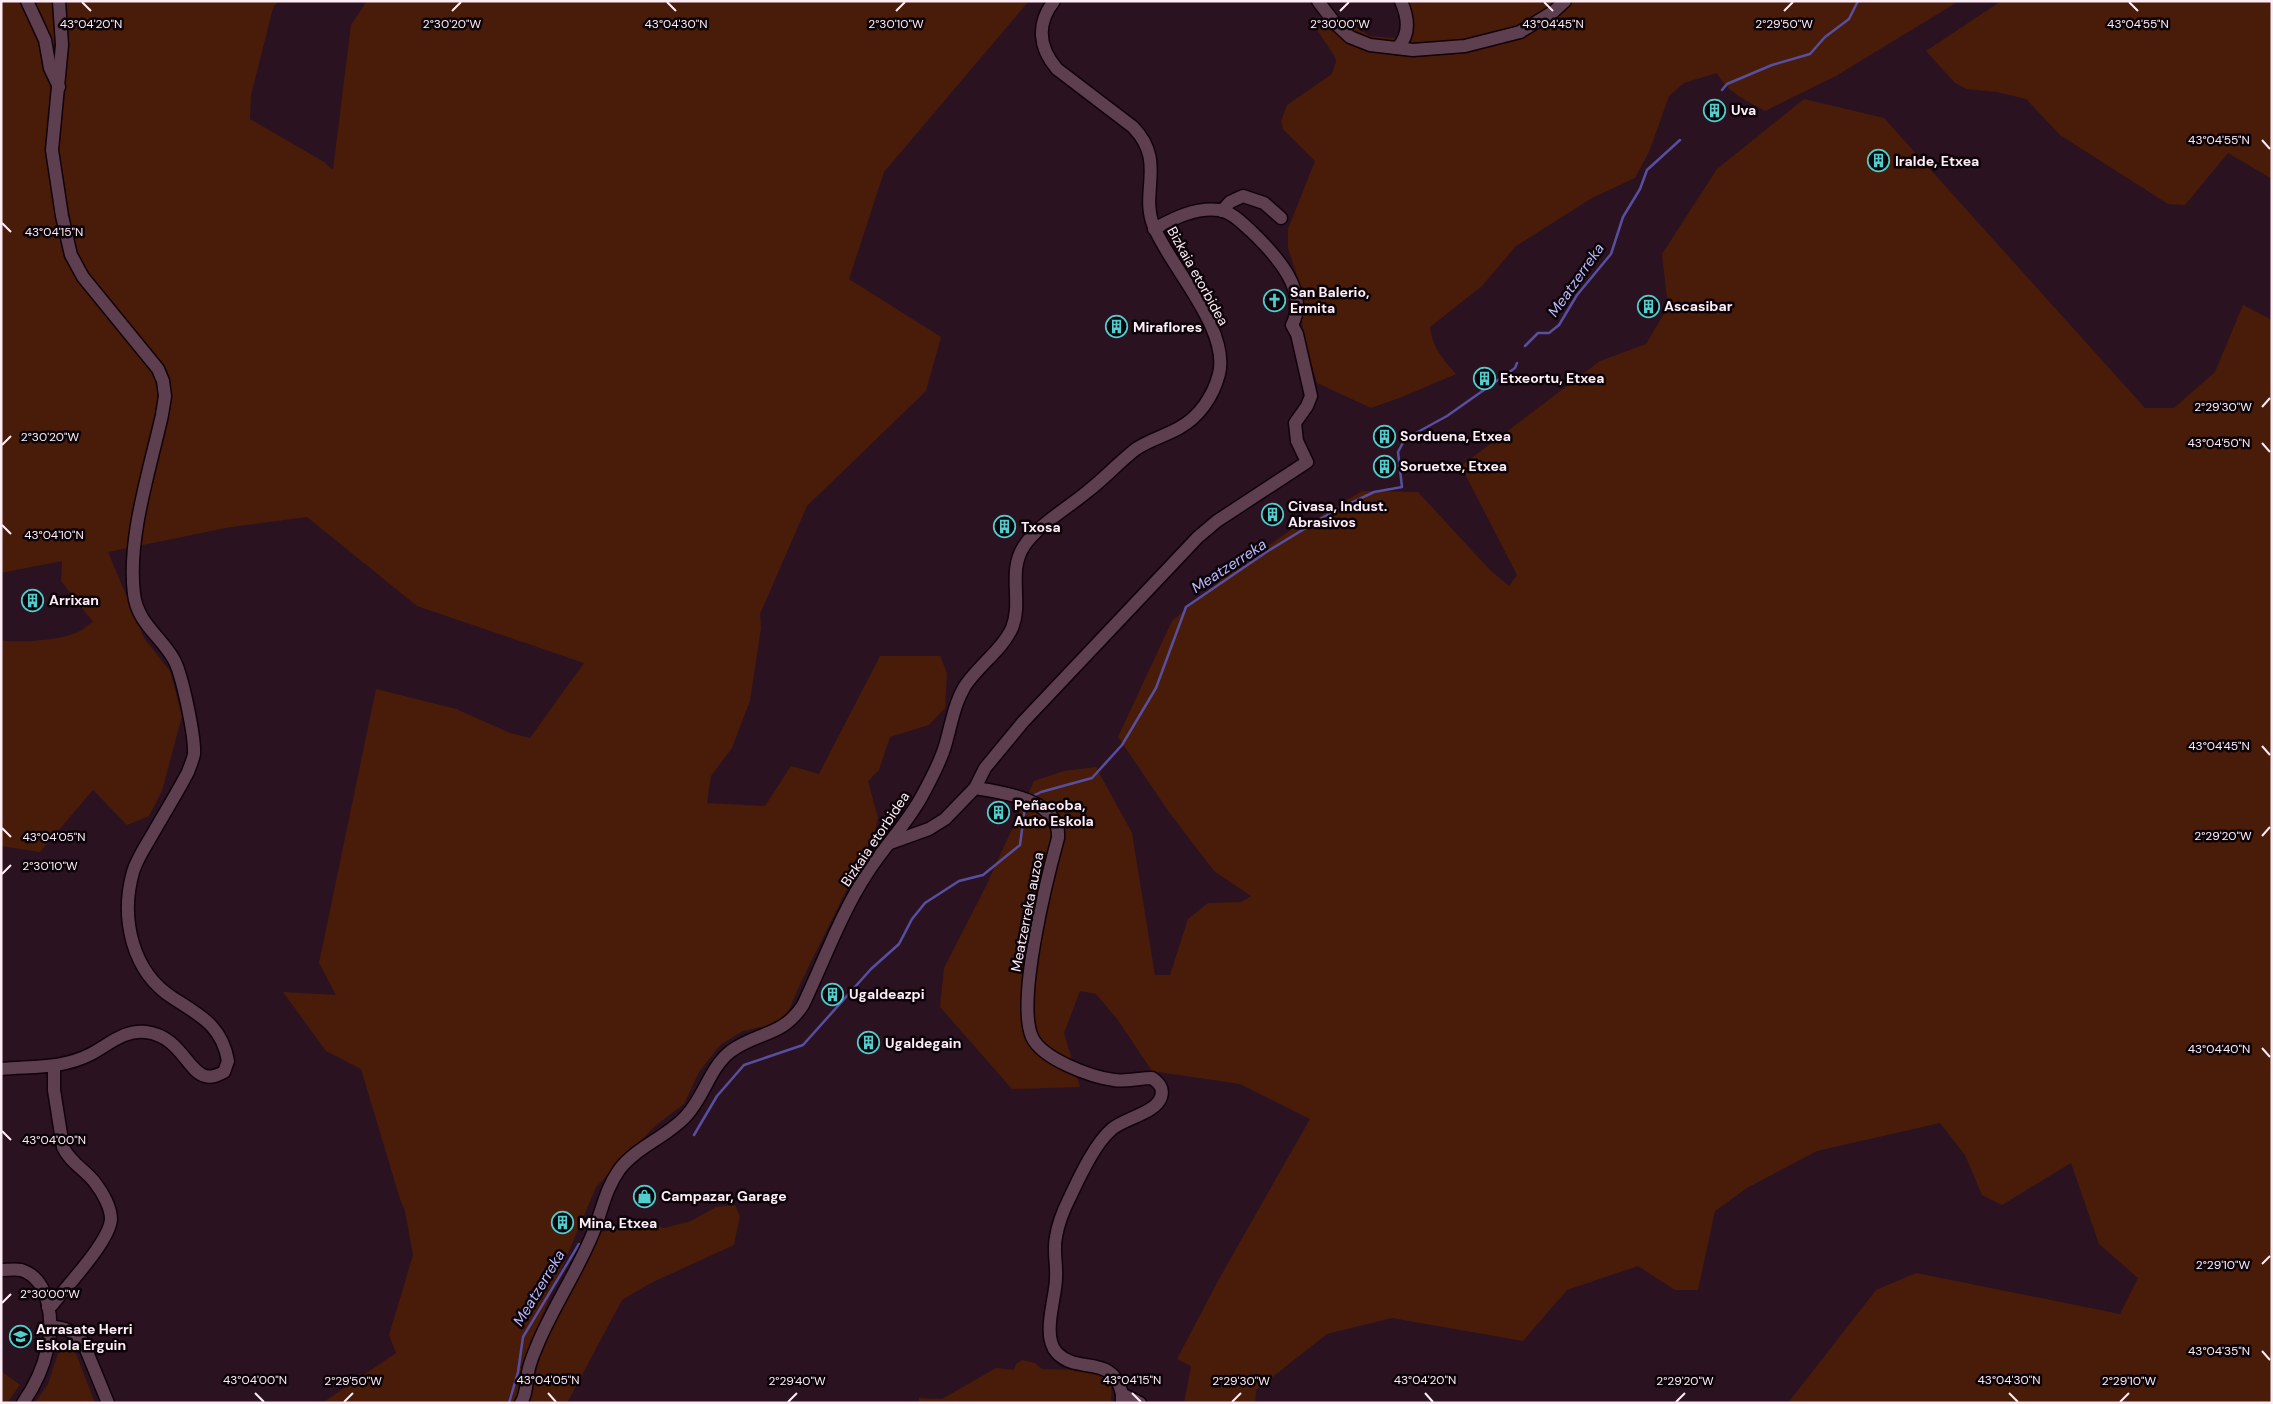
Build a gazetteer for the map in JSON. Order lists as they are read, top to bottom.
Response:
{
  "streets": {
    "street": ["Bizkaia etorbidea", "Meatzerreka auzoa"]
  },
  "water": ["Meatzerreka"],
  "places": {
    "building": [
      "Uva",
      "Iralde, Etxea",
      "Ascasibar",
      "Miraflores",
      "Etxeortu, Etxea",
      "Sorduena, Etxea",
      "Soruetxe, Etxea",
      "Civasa, Indust. Abrasivos",
      "Txosa",
      "Arrixan",
      "Peñacoba, Auto Eskola",
      "Ugaldeazpi",
      "Ugaldegain",
      "Mina, Etxea"
    ],
    "church": ["San Balerio, Ermita"],
    "shop": ["Campazar, Garage"],
    "school or university": ["Arrasate Herri Eskola Erguin"]
  },
  "coordinates": [
    "2°30'20\"W",
    "2°30'10\"W",
    "2°30'00\"W",
    "2°29'50\"W",
    "43°04'20\"N",
    "43°04'30\"N",
    "43°04'45\"N",
    "43°04'55\"N",
    "43°04'15\"N",
    "2°29'30\"W",
    "43°04'50\"N",
    "43°04'10\"N",
    "2°29'20\"W",
    "43°04'05\"N",
    "43°04'40\"N",
    "43°04'00\"N",
    "2°29'10\"W",
    "43°04'35\"N",
    "2°29'40\"W"
  ]
}
